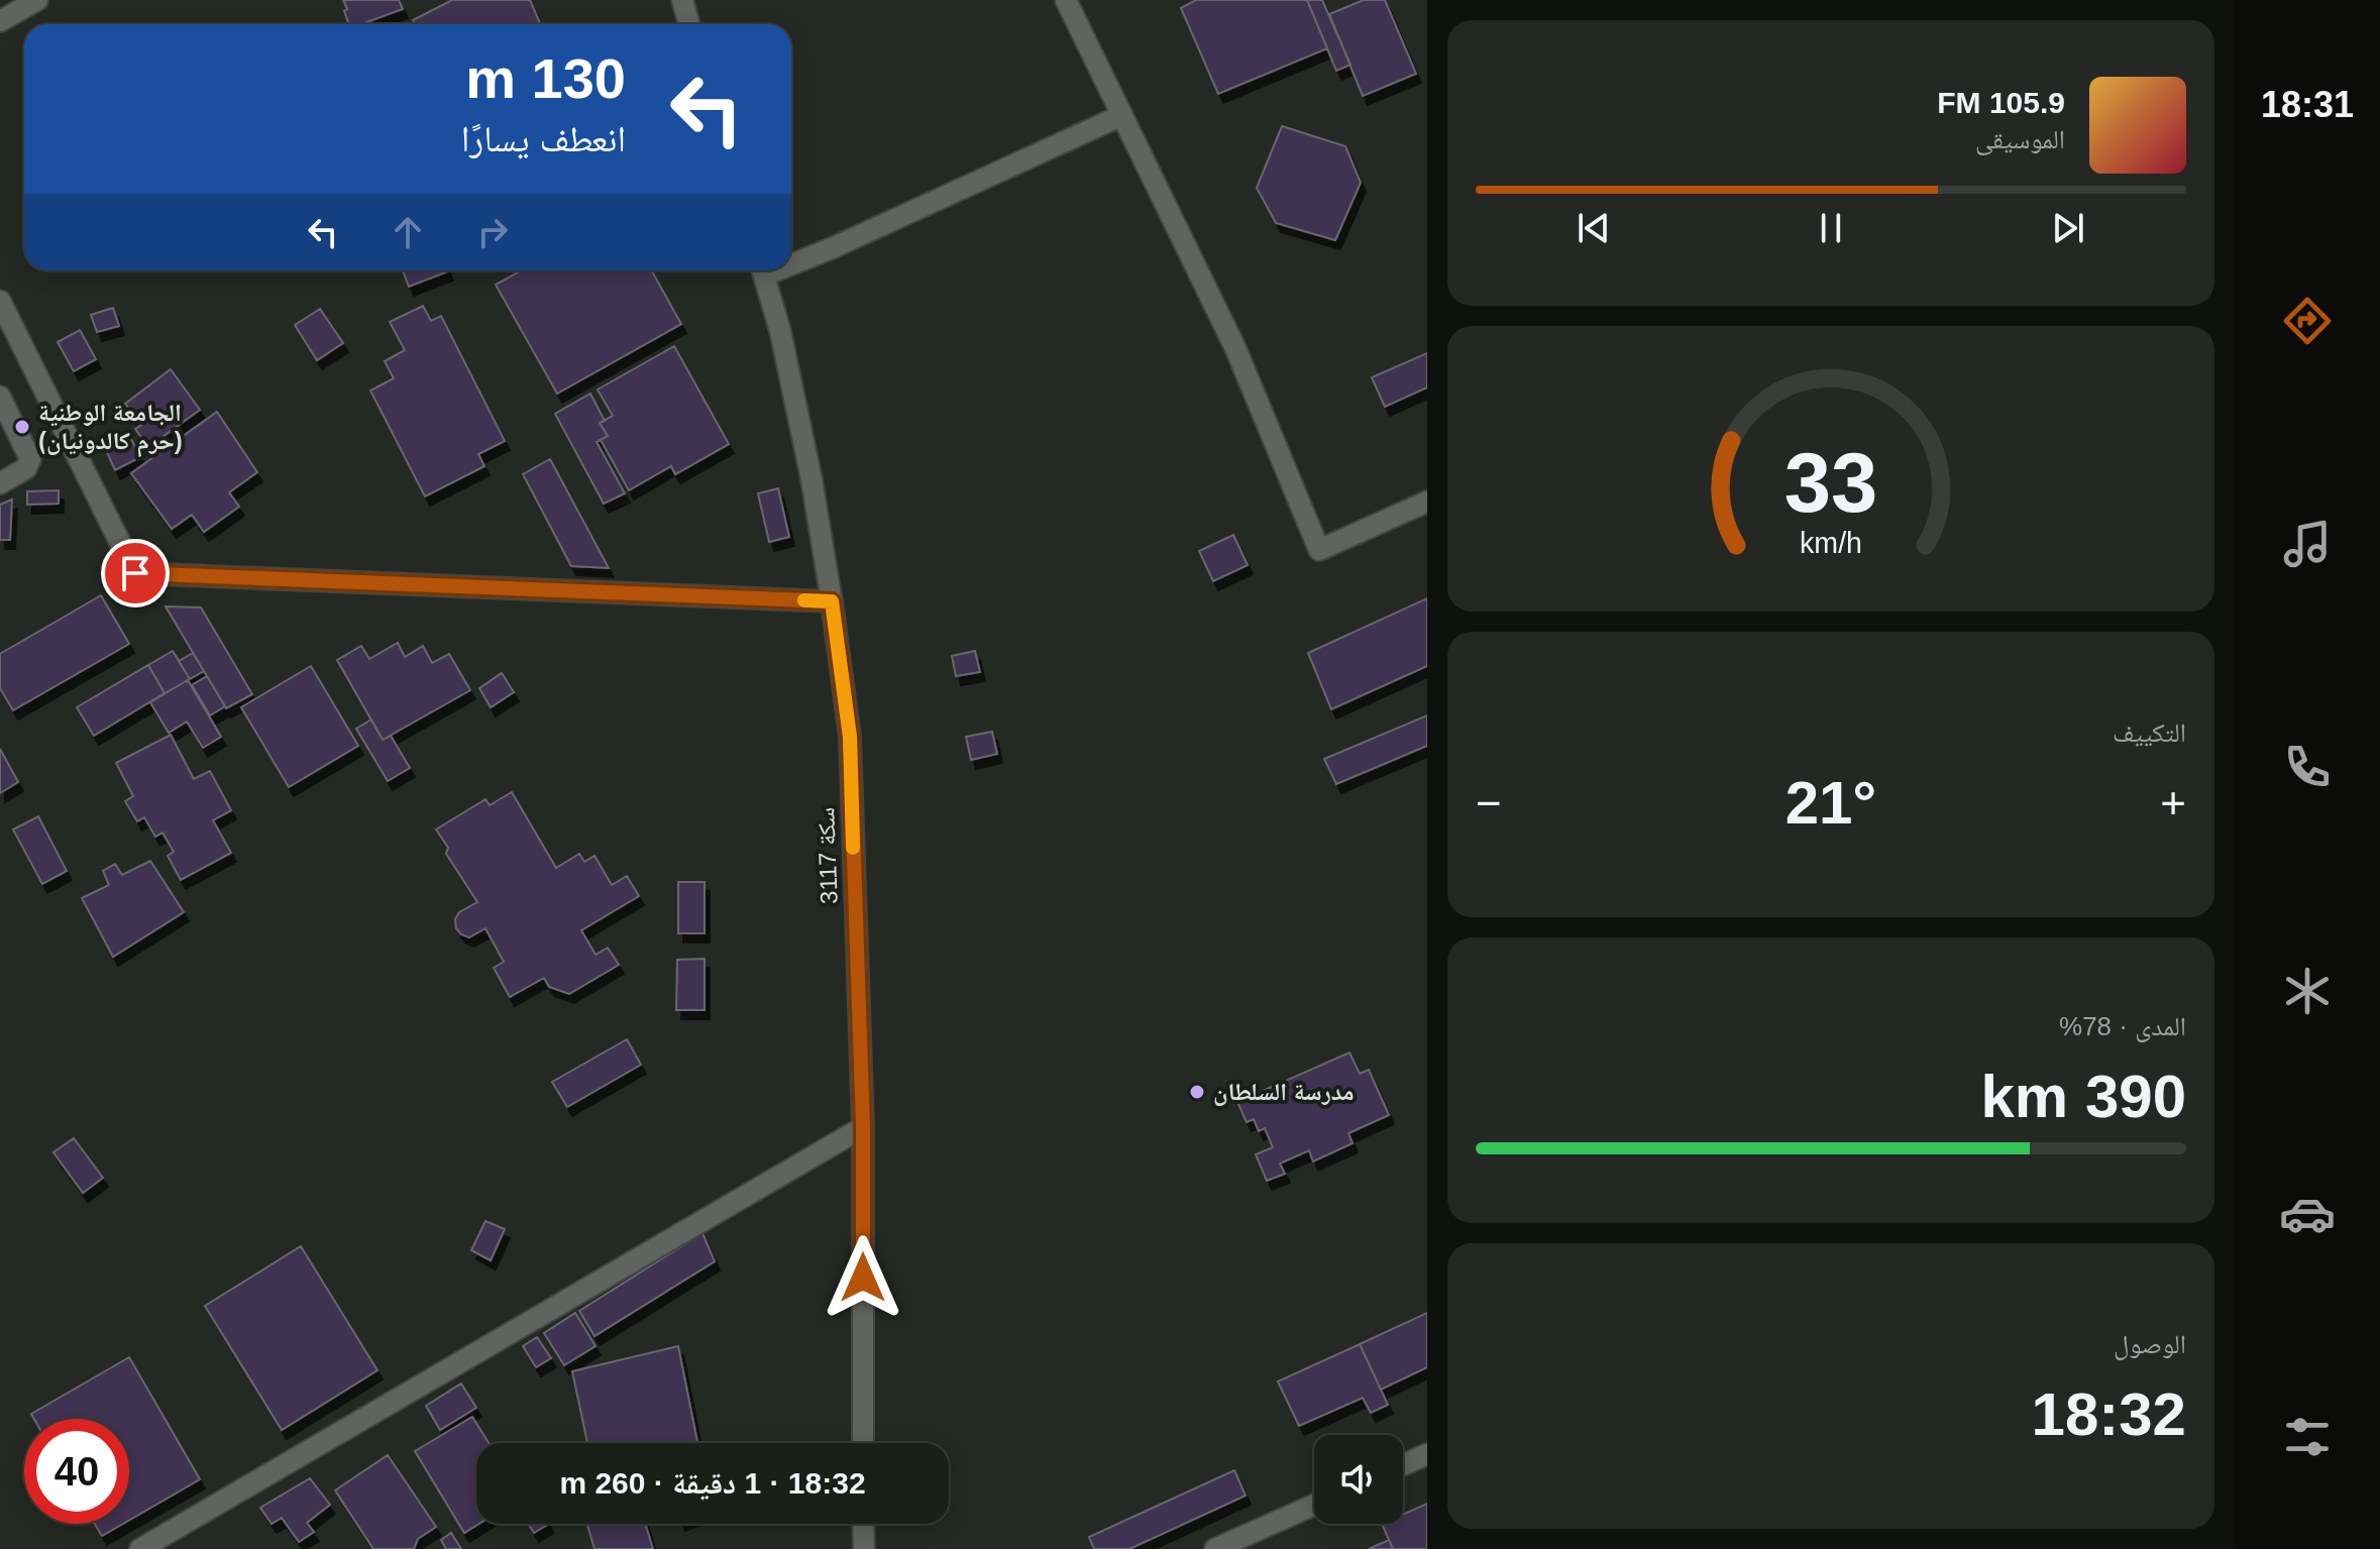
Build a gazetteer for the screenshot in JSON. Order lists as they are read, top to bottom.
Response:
{
  "streets": {
    "street": ["سكة 3117"]
  },
  "places": ["الجامعة الوطنية (حرم كالدونيان)", "مدرسة السلطان"],
  "page": {
    "tabs": "18:31",
    "turn": ["130 m", "انعطف يسارًا"],
    "song": ["105.9 FM", "الموسيقى"],
    "tile": [
      "التكييف",
      ["المدى · 78%", "390 km"],
      ["الوصول", "18:32"]
    ],
    "heat": ["−", "21°", "+"],
    "limit": "40",
    "trip": "18:32 · 1 دقيقة · 260 m",
    "gauge": ["33", "km/h"]
  }
}
